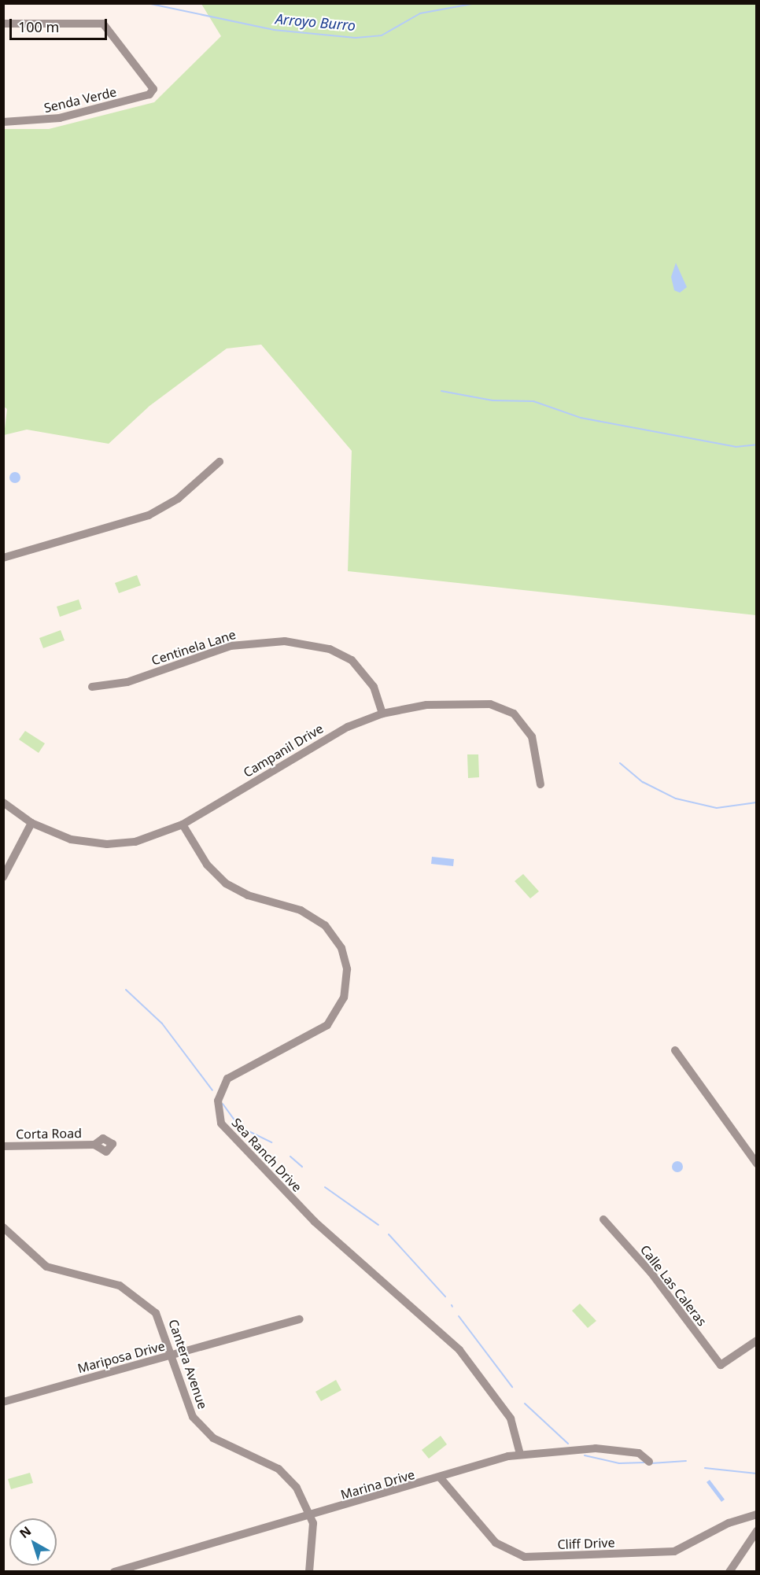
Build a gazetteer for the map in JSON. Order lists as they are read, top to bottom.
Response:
{
  "streets": {
    "street": [
      "Senda Verde",
      "Centinela Lane",
      "Campanil Drive",
      "Corta Road",
      "Sea Ranch Drive",
      "Calle Las Caleras",
      "Mariposa Drive",
      "Cantera Avenue",
      "Marina Drive",
      "Cliff Drive"
    ]
  },
  "crossings": [
    ["Centinela Lane", "Campanil Drive"],
    ["Campanil Drive", "Sea Ranch Drive"],
    ["Sea Ranch Drive", "Marina Drive"],
    ["Mariposa Drive", "Cantera Avenue"],
    ["Cantera Avenue", "Marina Drive"],
    ["Marina Drive", "Cliff Drive"]
  ],
  "water": ["Arroyo Burro"],
  "scale_bar": "100 m",
  "north": "top left"
}
